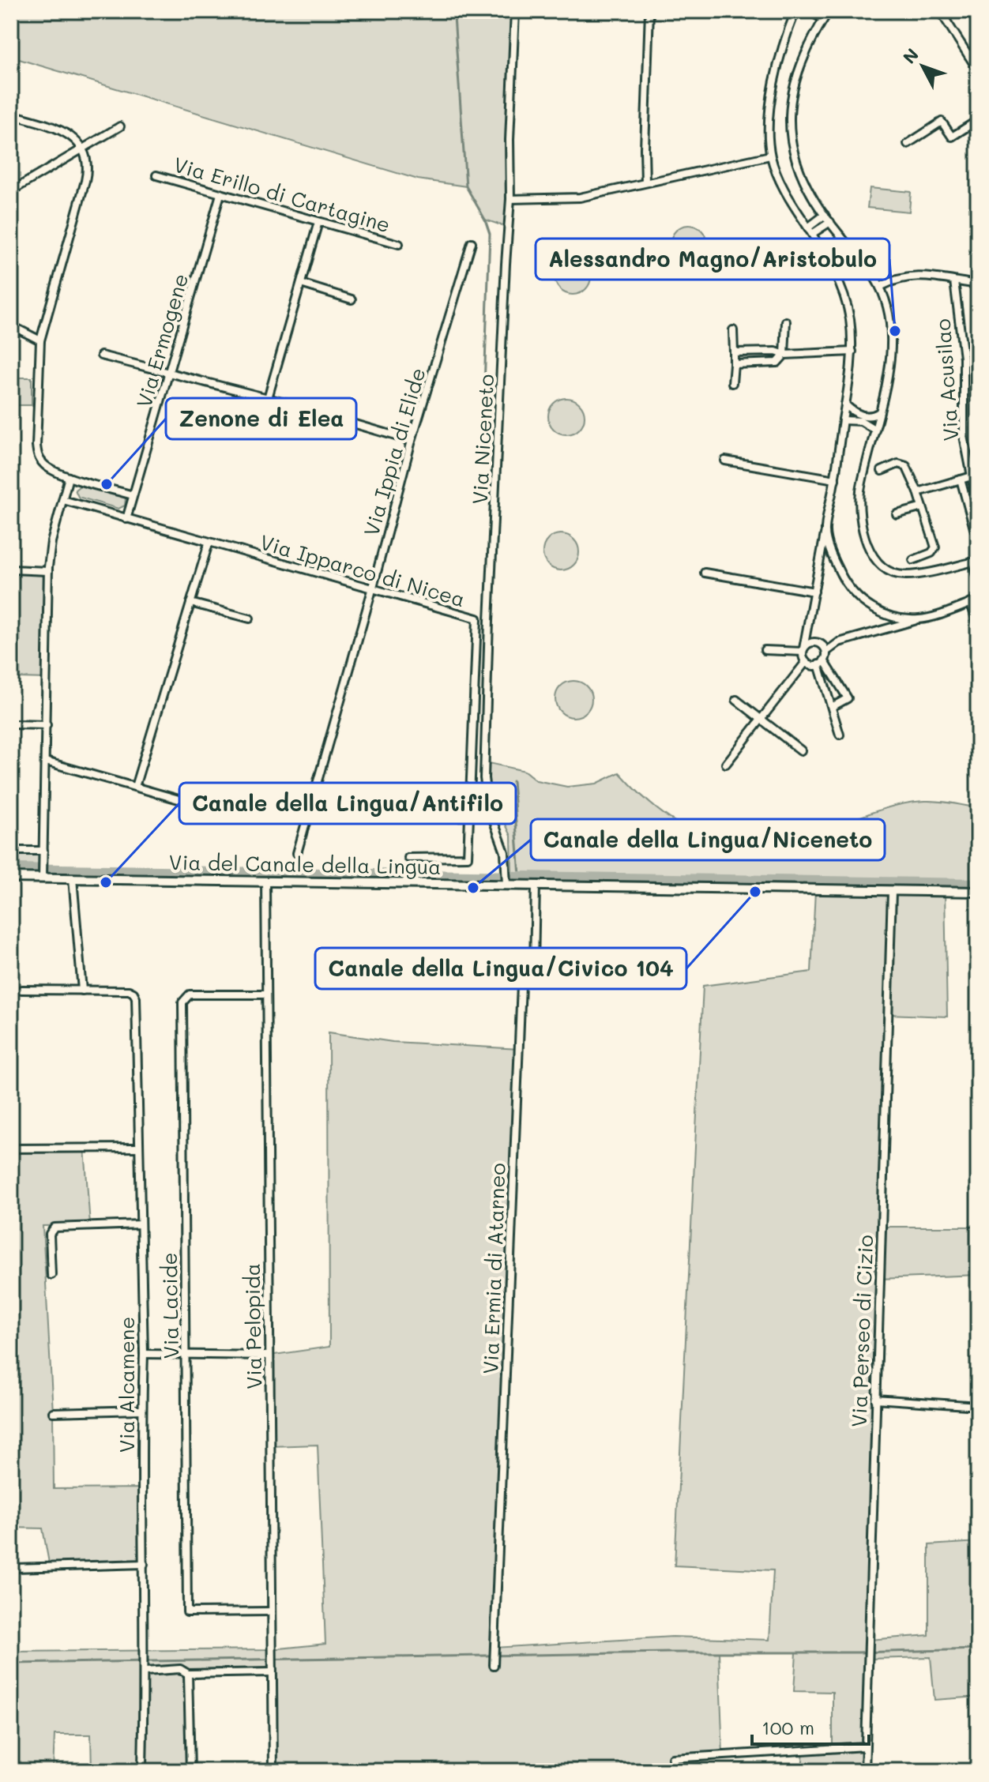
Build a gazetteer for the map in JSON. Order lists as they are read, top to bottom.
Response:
{
  "streets": {
    "street": [
      "Via Erillo di Cartagine",
      "Via Ermogene",
      "Via Acusilao",
      "Via Niceneto",
      "Via Ippia di Elide",
      "Via Ipparco di Nicea",
      "Via del Canale della Lingua",
      "Via Ermia di Atarneo",
      "Via Lacide",
      "Via Pelopida",
      "Via Perseo di Cizio",
      "Via Alcamene"
    ]
  },
  "crossings": [
    ["Via Erillo di Cartagine", "Via Ermogene"],
    ["Via Ermogene", "Via Ipparco di Nicea"],
    ["Via Niceneto", "Via del Canale della Lingua"],
    ["Via Ippia di Elide", "Via Ipparco di Nicea"],
    ["Via del Canale della Lingua", "Via Ermia di Atarneo"],
    ["Via del Canale della Lingua", "Via Pelopida"],
    ["Via del Canale della Lingua", "Via Perseo di Cizio"],
    ["Via Lacide", "Via Pelopida"]
  ],
  "places": [
    "Alessandro Magno/Aristobulo",
    "Zenone di Elea",
    "Canale della Lingua/Antifilo",
    "Canale della Lingua/Niceneto",
    "Canale della Lingua/Civico 104"
  ],
  "scale_bar": "100 m",
  "north": "top left"
}
